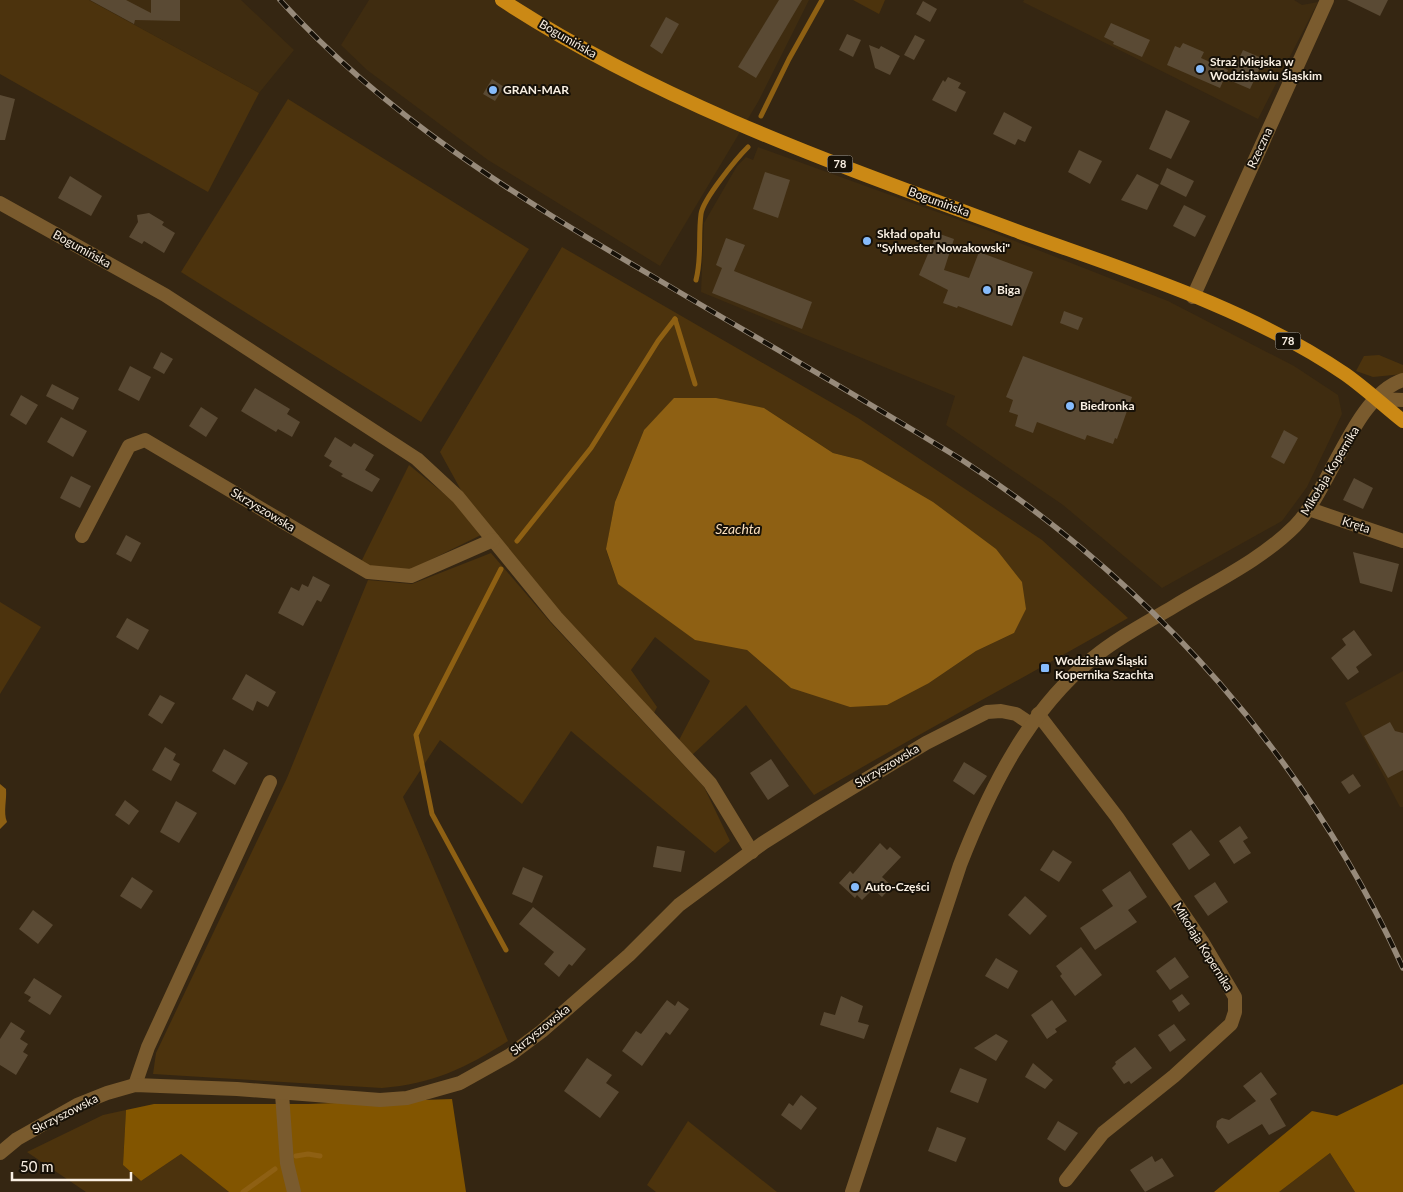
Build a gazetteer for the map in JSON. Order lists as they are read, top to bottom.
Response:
{
  "streets": {
    "main road": ["Bogumińska", "78"],
    "street": [
      "Rzeczna",
      "Mikołaja Kopernika",
      "Skrzyszowska",
      "Kręta"
    ]
  },
  "crossings": [
    ["Bogumińska", "Rzeczna"],
    ["Bogumińska", "78"],
    ["Bogumińska", "Mikołaja Kopernika"],
    ["Bogumińska", "Skrzyszowska"],
    ["78", "Mikołaja Kopernika"],
    ["Mikołaja Kopernika", "Skrzyszowska"],
    ["Mikołaja Kopernika", "Kręta"]
  ],
  "water": ["Szachta"],
  "places": {
    "other": [
      "Straż Miejska w Wodzisławiu Śląskim",
      "GRAN-MAR",
      "Skład opału \"Sylwester Nowakowski\"",
      "Biga",
      "Biedronka",
      "Auto-Części"
    ],
    "transit": ["Wodzisław Śląski Kopernika Szachta"]
  },
  "scale_bar": "50 m"
}
